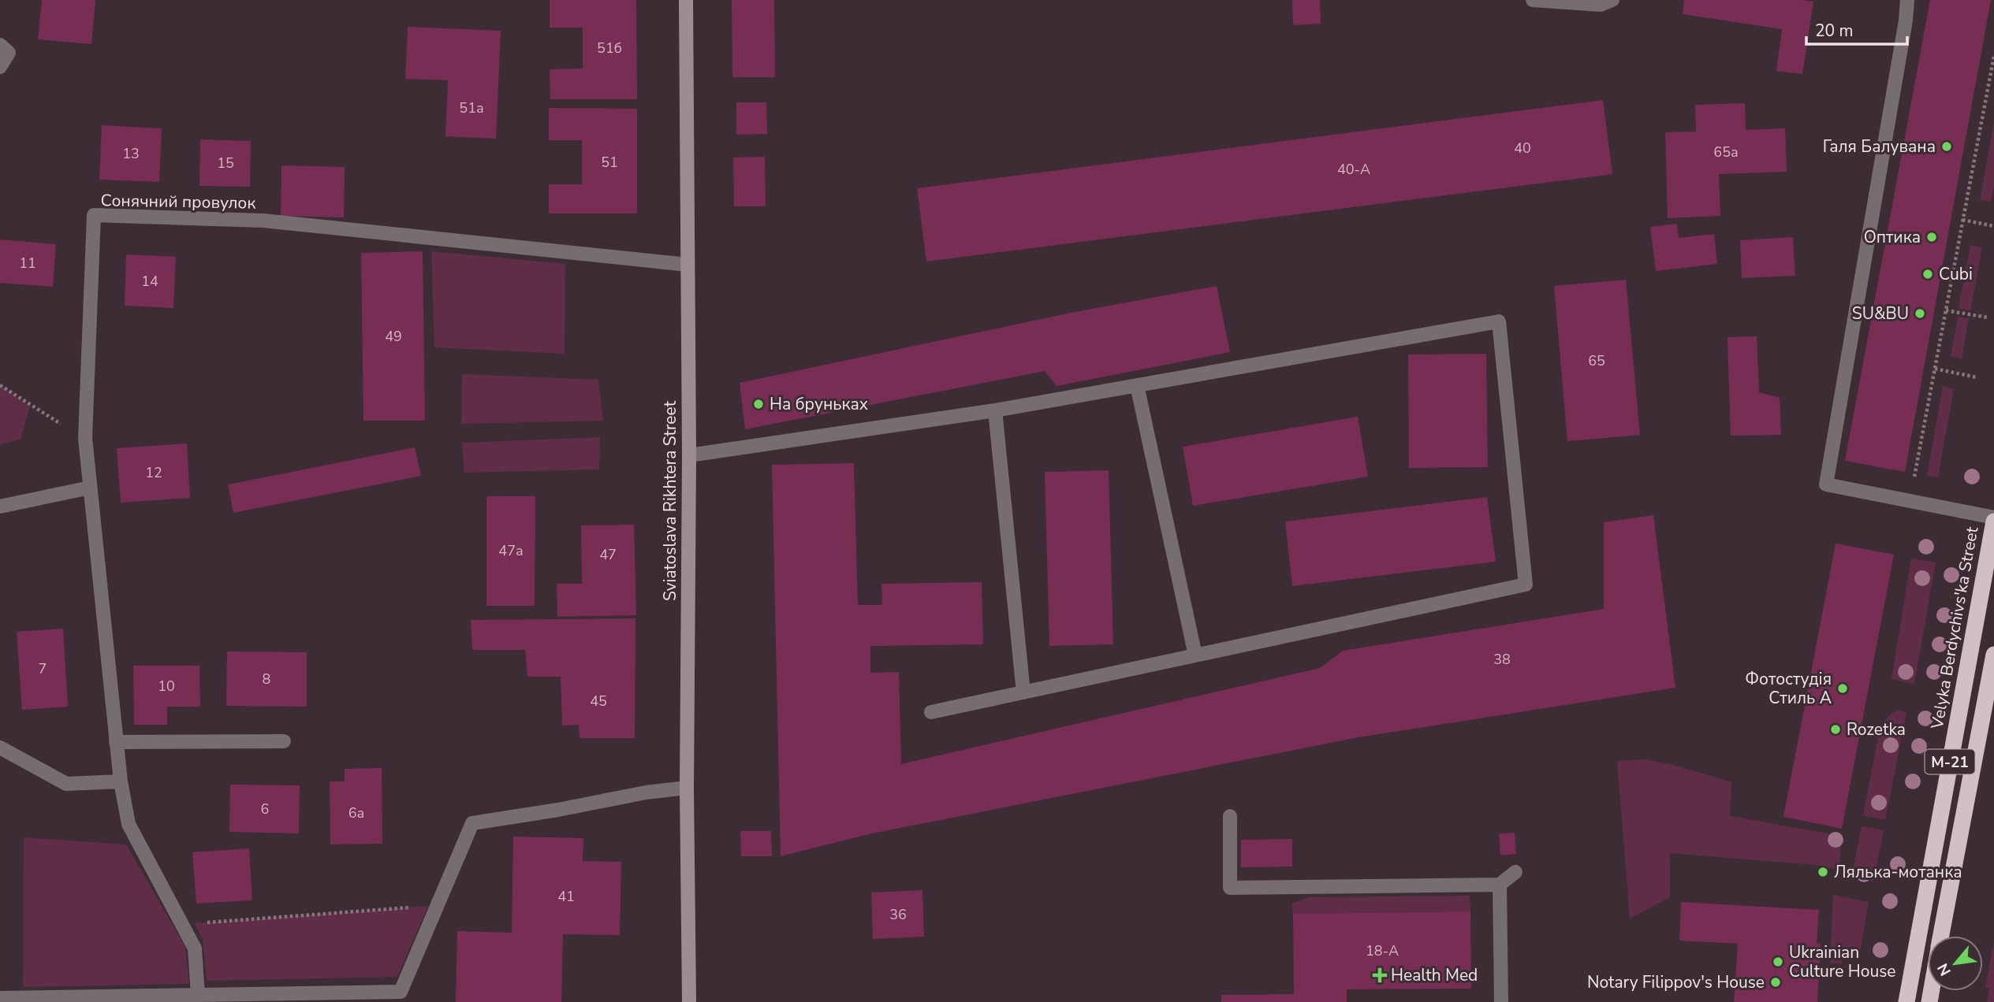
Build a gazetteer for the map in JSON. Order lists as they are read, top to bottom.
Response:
{
  "streets": {
    "highway": ["Velyka Berdychivs'ka Street", "М-21"],
    "street": ["Сонячний провулок", "Sviatoslava Rikhtera Street"]
  },
  "crossings": [
    ["Сонячний провулок", "Sviatoslava Rikhtera Street"]
  ],
  "places": {
    "other": [
      "Галя Балувана",
      "Оптика",
      "Cubi",
      "SU&BU",
      "На бруньках",
      "Фотостудія Стиль А",
      "Rozetka",
      "Лялька-мотанка",
      "Ukrainian Culture House",
      "Notary Filippov's House"
    ],
    "health": ["Health Med"]
  },
  "house_numbers": [
    "51б",
    "51а",
    "40",
    "65а",
    "13",
    "51",
    "15",
    "40-А",
    "11",
    "14",
    "49",
    "65",
    "12",
    "47а",
    "47",
    "38",
    "7",
    "8",
    "10",
    "45",
    "6",
    "6а",
    "41",
    "36",
    "18-А"
  ],
  "scale_bar": "20 m",
  "north": "bottom left"
}
